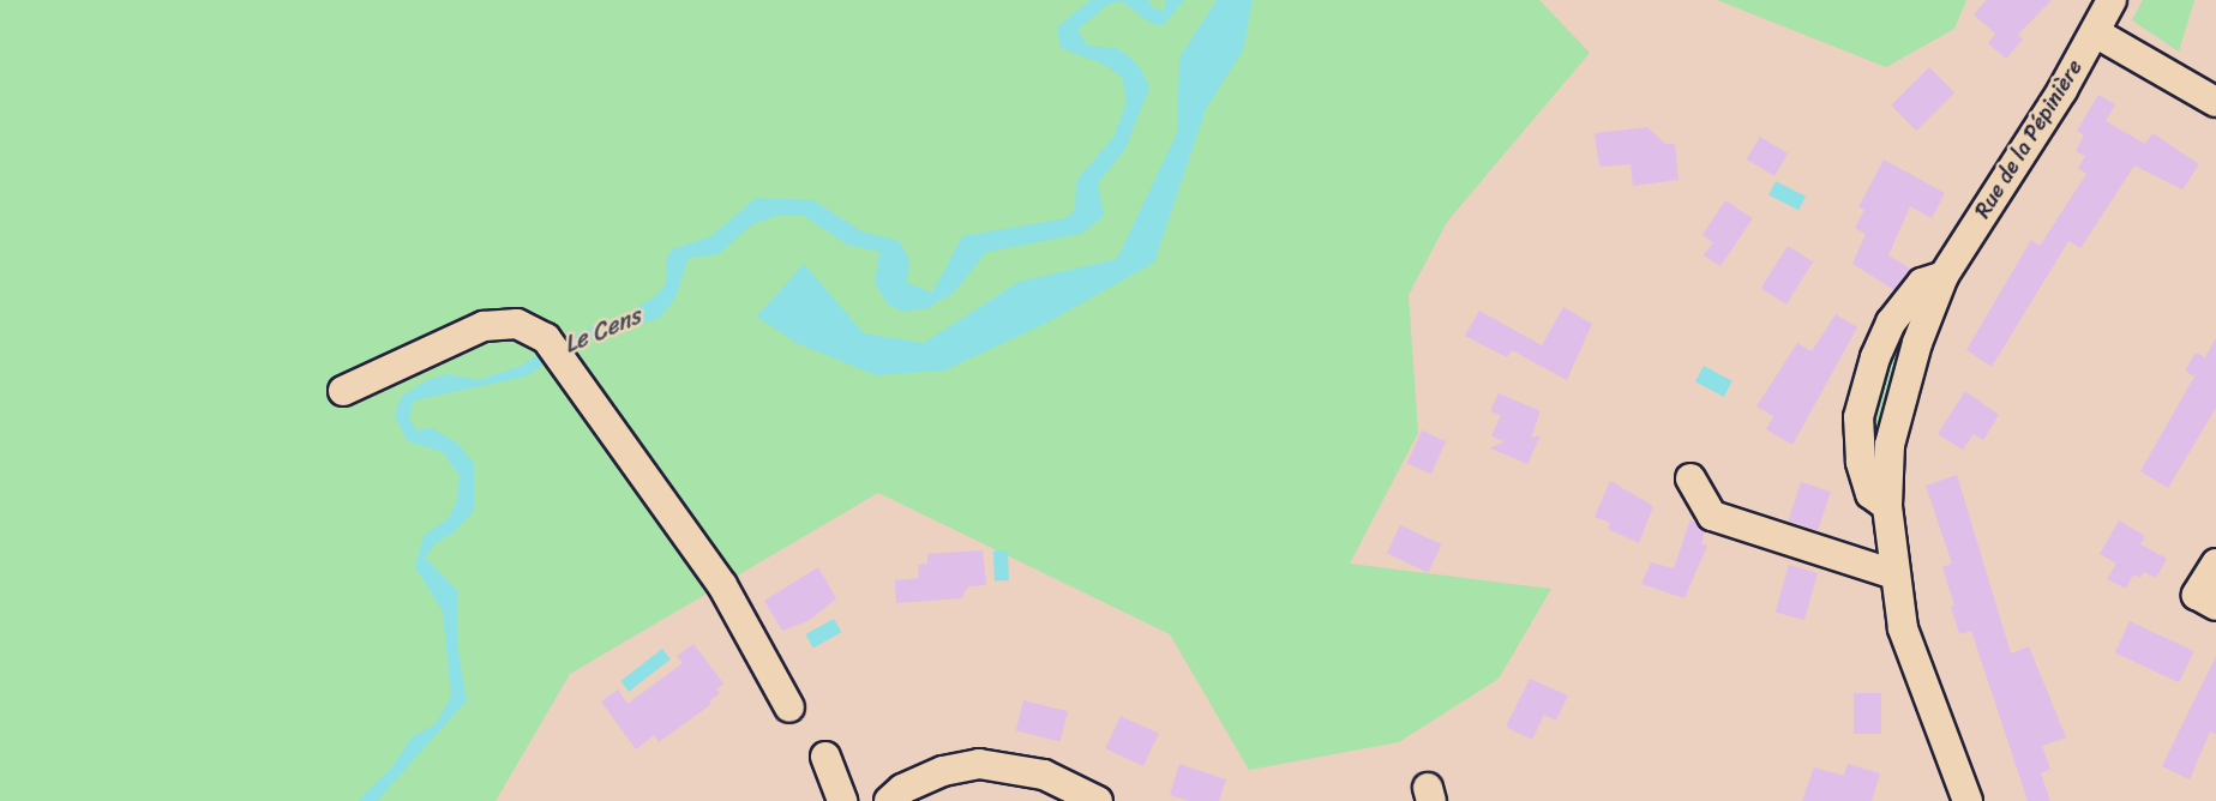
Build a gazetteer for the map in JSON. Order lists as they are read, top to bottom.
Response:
{
  "streets": {
    "street": ["Rue de la Pépinière"]
  },
  "water": ["Le Cens"]
}
